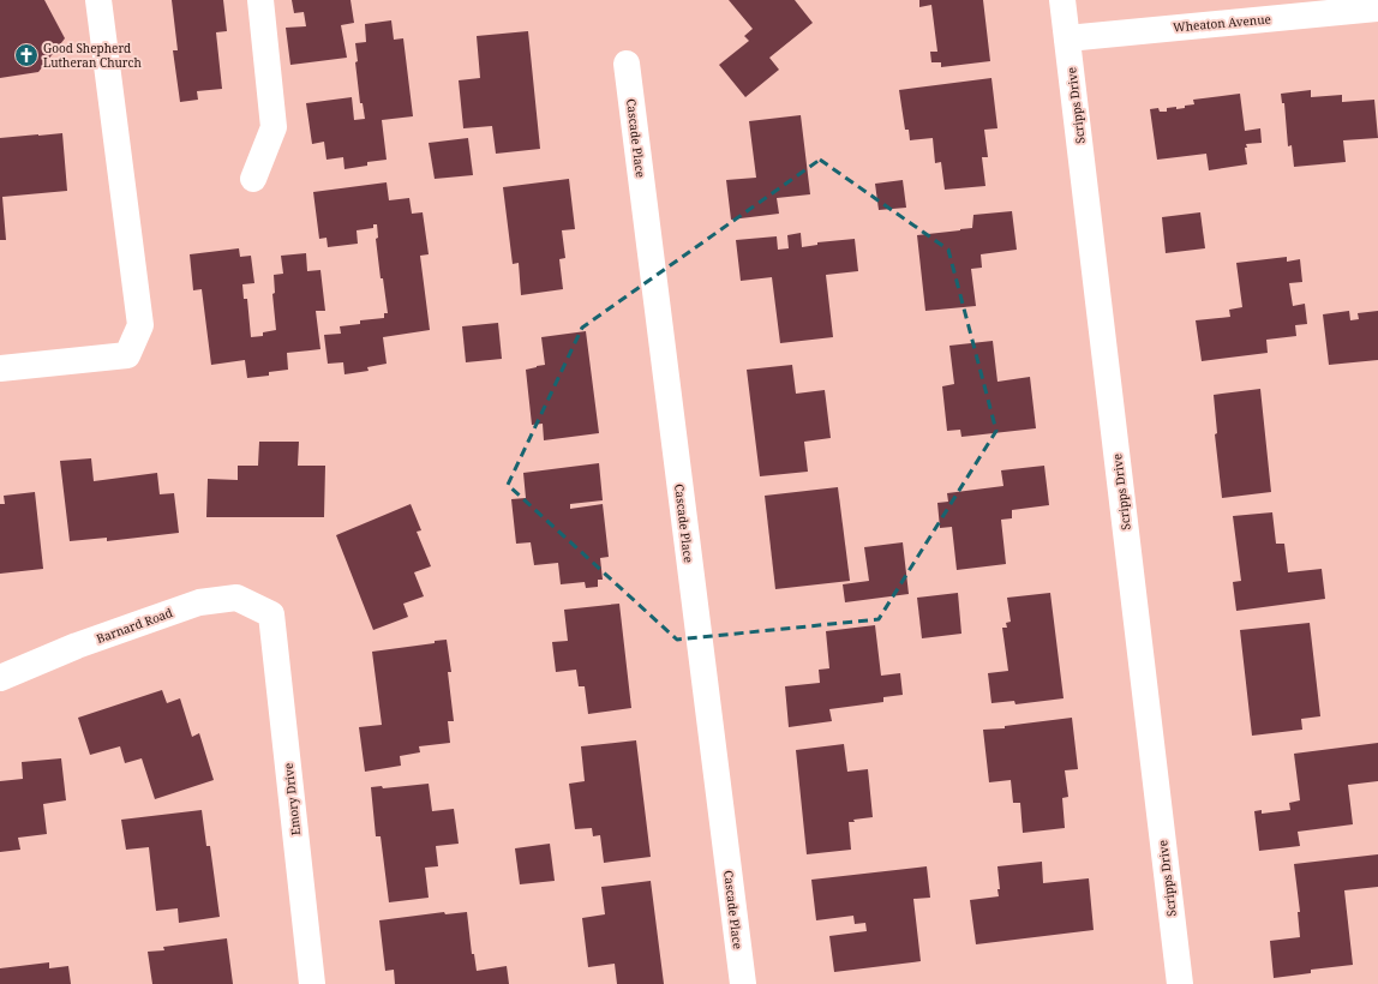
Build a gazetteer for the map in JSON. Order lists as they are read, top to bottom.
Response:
{
  "streets": {
    "street": [
      "Wheaton Avenue",
      "Scripps Drive",
      "Cascade Place",
      "Barnard Road",
      "Emory Drive"
    ]
  },
  "crossings": [
    ["Wheaton Avenue", "Scripps Drive"],
    ["Barnard Road", "Emory Drive"]
  ],
  "places": {
    "church": ["Good Shepherd Lutheran Church"]
  }
}
